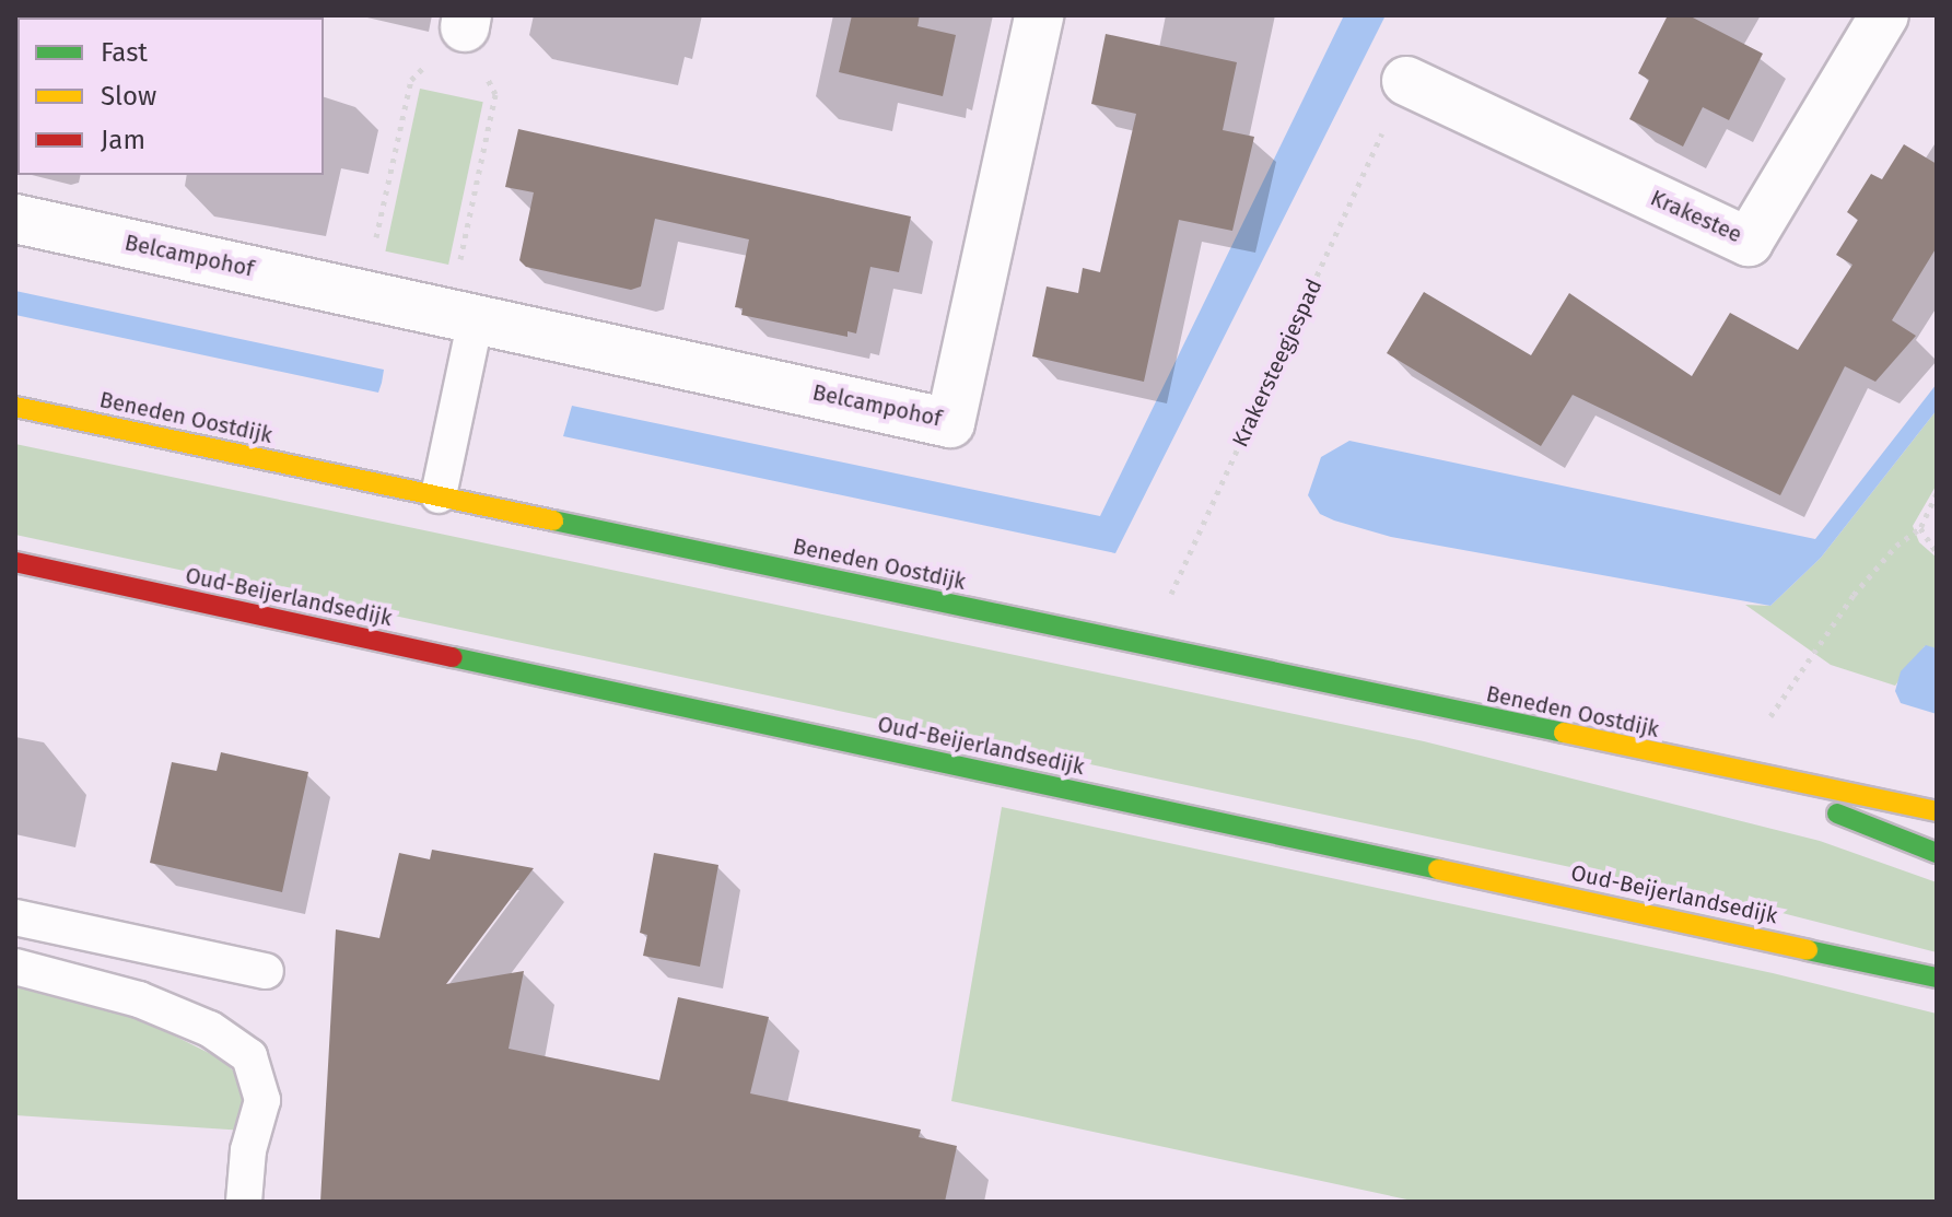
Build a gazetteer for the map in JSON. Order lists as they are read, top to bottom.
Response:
{
  "streets": {
    "main road": ["Beneden Oostdijk", "Oud-Beijerlandsedijk"],
    "street": ["Krakestee", "Belcampohof"],
    "path": ["Krakersteegjespad"]
  },
  "crossings": [
    ["Krakestee", "Krakersteegjespad"],
    ["Krakersteegjespad", "Beneden Oostdijk"]
  ],
  "legend": ["Fast", "Slow", "Jam"]
}
